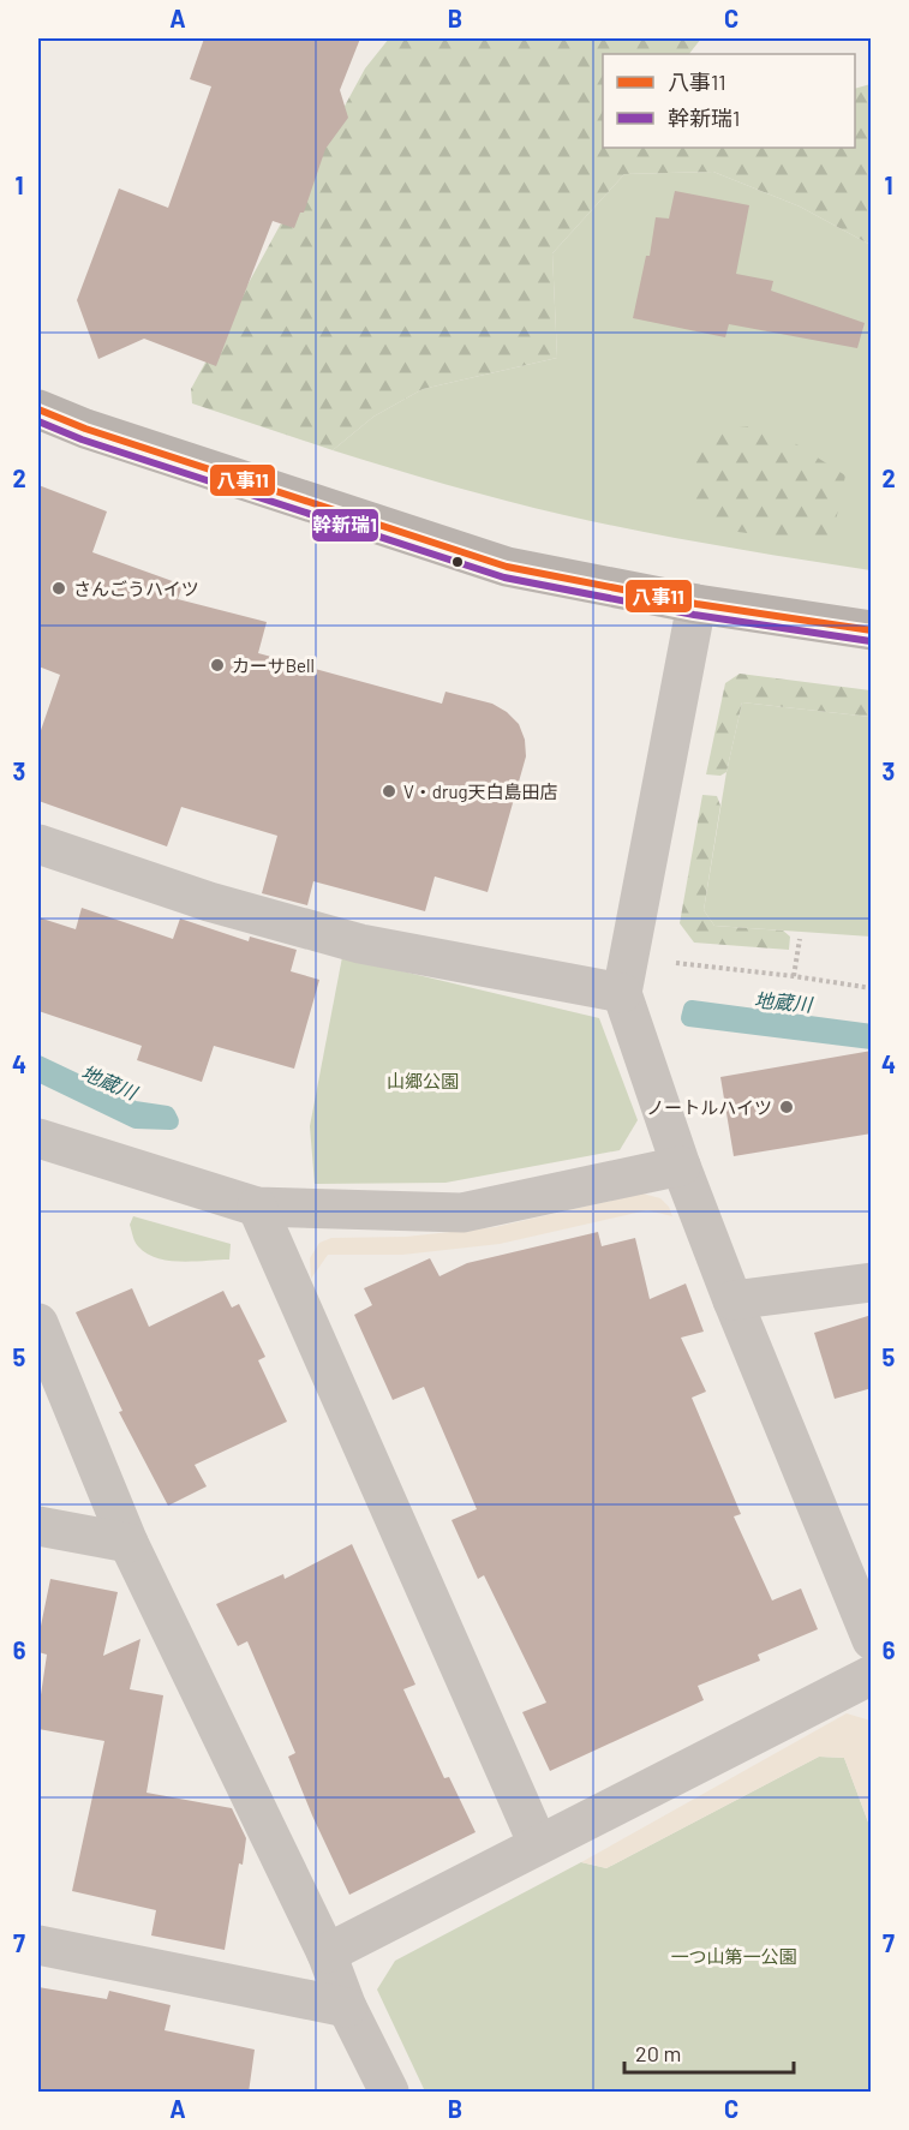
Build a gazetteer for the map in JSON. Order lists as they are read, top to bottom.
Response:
{
  "water": ["地蔵川"],
  "parks": ["山郷公園", "一つ山第一公園"],
  "places": [
    "さんごうハイツ",
    "カーサBell",
    "V・drug天白島田店",
    "ノートルハイツ"
  ],
  "lines": ["transit line 八事11", "transit line 幹新瑞1"],
  "legend": ["八事11", "幹新瑞1"],
  "scale_bar": "20 m",
  "grid": {
    "columns": ["A", "B", "C"],
    "rows": [
      "1",
      "2",
      "3",
      "4",
      "5",
      "6",
      "7"
    ]
  }
}
